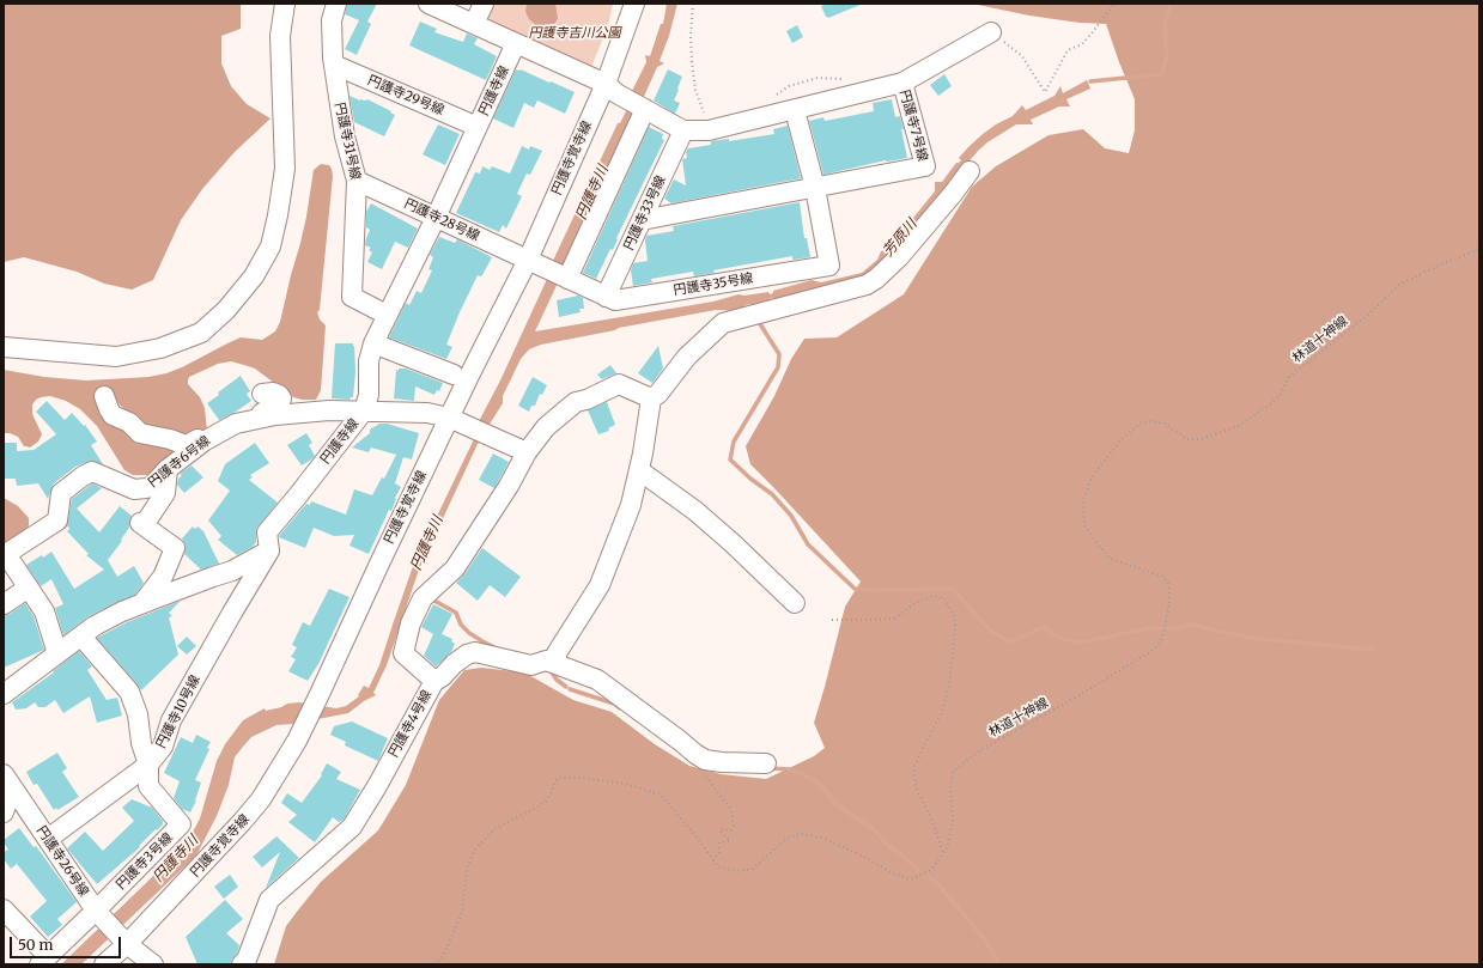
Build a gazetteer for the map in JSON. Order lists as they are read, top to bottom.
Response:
{
  "streets": {
    "street": [
      "円護寺線",
      "円護寺29号線",
      "円護寺7号線",
      "円護寺31号線",
      "円護寺覚寺線",
      "円護寺33号線",
      "円護寺28号線",
      "円護寺35号線",
      "円護寺6号線",
      "円護寺10号線",
      "円護寺4号線",
      "円護寺26号線",
      "円護寺3号線"
    ],
    "path": ["林道十神線"]
  },
  "crossings": [
    ["円護寺線", "円護寺29号線"],
    ["円護寺線", "円護寺7号線"],
    ["円護寺線", "円護寺31号線"],
    ["円護寺線", "円護寺28号線"],
    ["円護寺線", "円護寺6号線"],
    ["円護寺線", "円護寺10号線"],
    ["円護寺29号線", "円護寺31号線"],
    ["円護寺7号線", "円護寺覚寺線"],
    ["円護寺7号線", "円護寺33号線"],
    ["円護寺7号線", "円護寺35号線"],
    ["円護寺31号線", "円護寺28号線"],
    ["円護寺覚寺線", "円護寺28号線"],
    ["円護寺覚寺線", "円護寺35号線"],
    ["円護寺覚寺線", "円護寺6号線"],
    ["円護寺覚寺線", "円護寺26号線"],
    ["円護寺33号線", "円護寺35号線"],
    ["円護寺28号線", "円護寺35号線"],
    ["円護寺10号線", "円護寺26号線"],
    ["円護寺10号線", "円護寺3号線"],
    ["円護寺26号線", "円護寺3号線"]
  ],
  "water": ["円護寺川", "芳原川"],
  "parks": ["円護寺吉川公園"],
  "scale_bar": "50 m"
}
